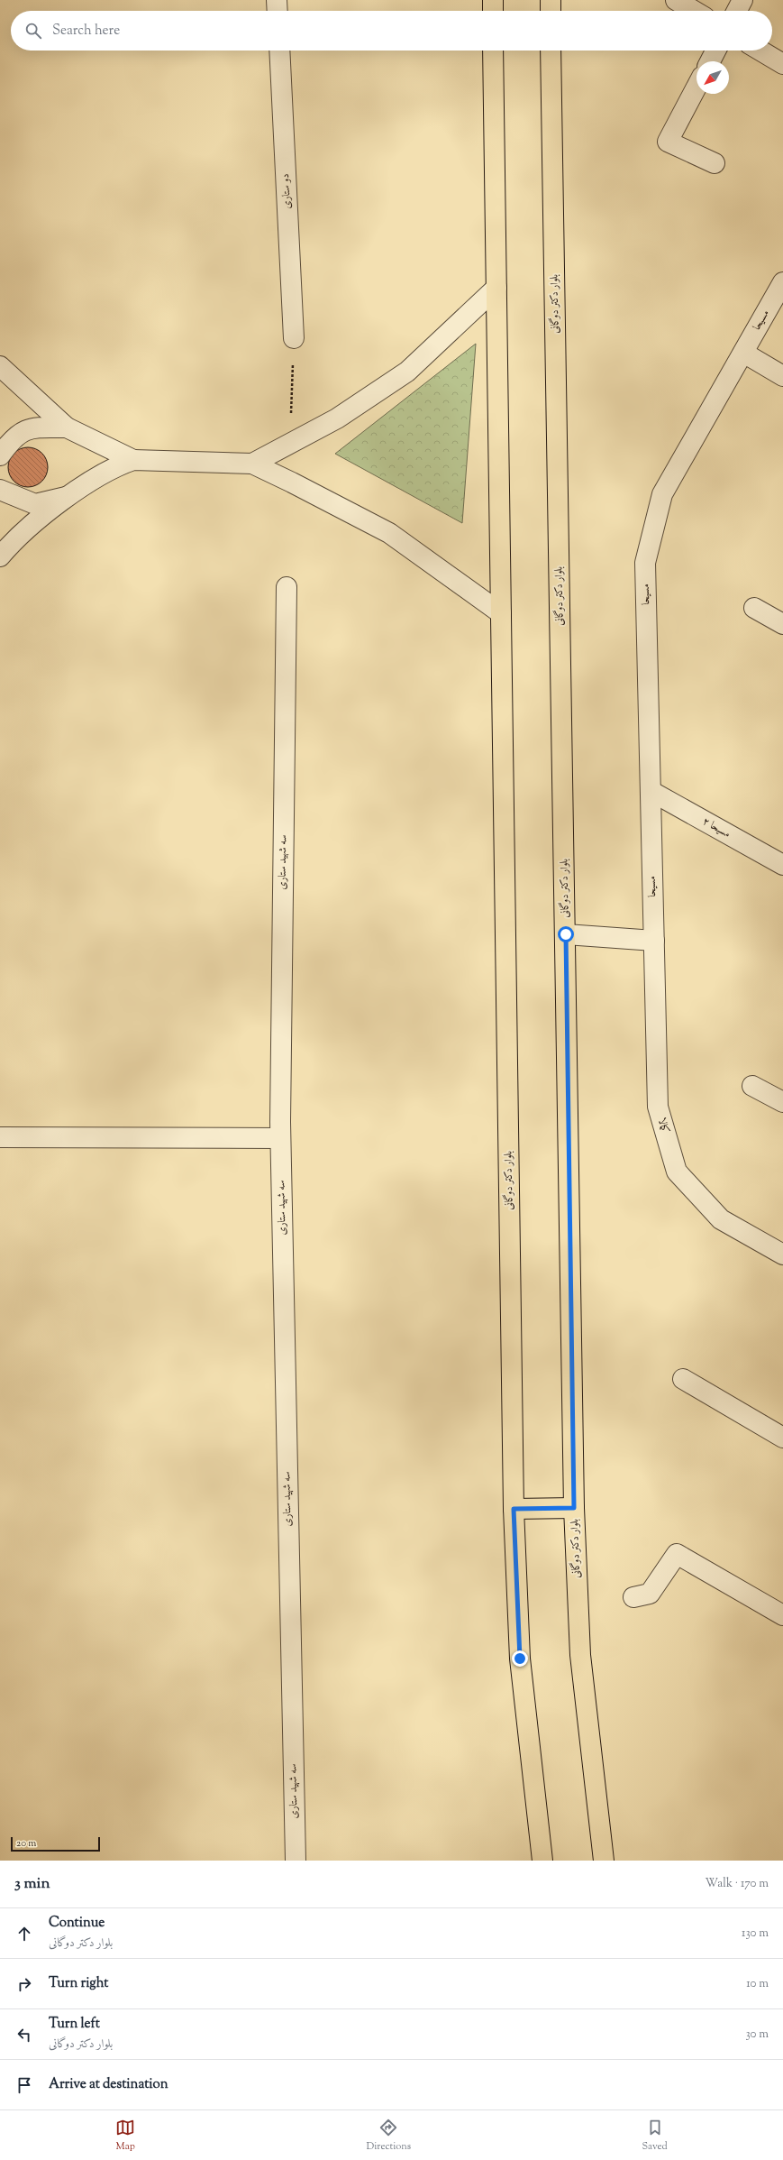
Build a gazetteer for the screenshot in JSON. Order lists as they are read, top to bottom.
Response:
{
  "streets": {
    "main road": ["بلوار دکتر دوگانی"],
    "street": [
      "دو ستاری",
      "مسیحا",
      "مسيحا ۲",
      "سه شهید ستاری",
      "کمالا"
    ]
  },
  "crossings": [
    ["مسیحا", "مسيحا ۲"],
    ["مسیحا", "کمالا"]
  ],
  "scale_bar": "20 m",
  "north": "bottom left",
  "page": {
    "search": "Search here",
    "scale": "20 m",
    "heading": ["3 min", "Walk · 170 m"],
    "list": [
      ["Continue", "بلوار دکتر دوگانی", "130 m"],
      ["Turn right", "10 m"],
      ["Turn left", "بلوار دکتر دوگانی", "30 m"],
      "Arrive at destination"
    ],
    "nav": ["Map", "Directions", "Saved"]
  }
}
